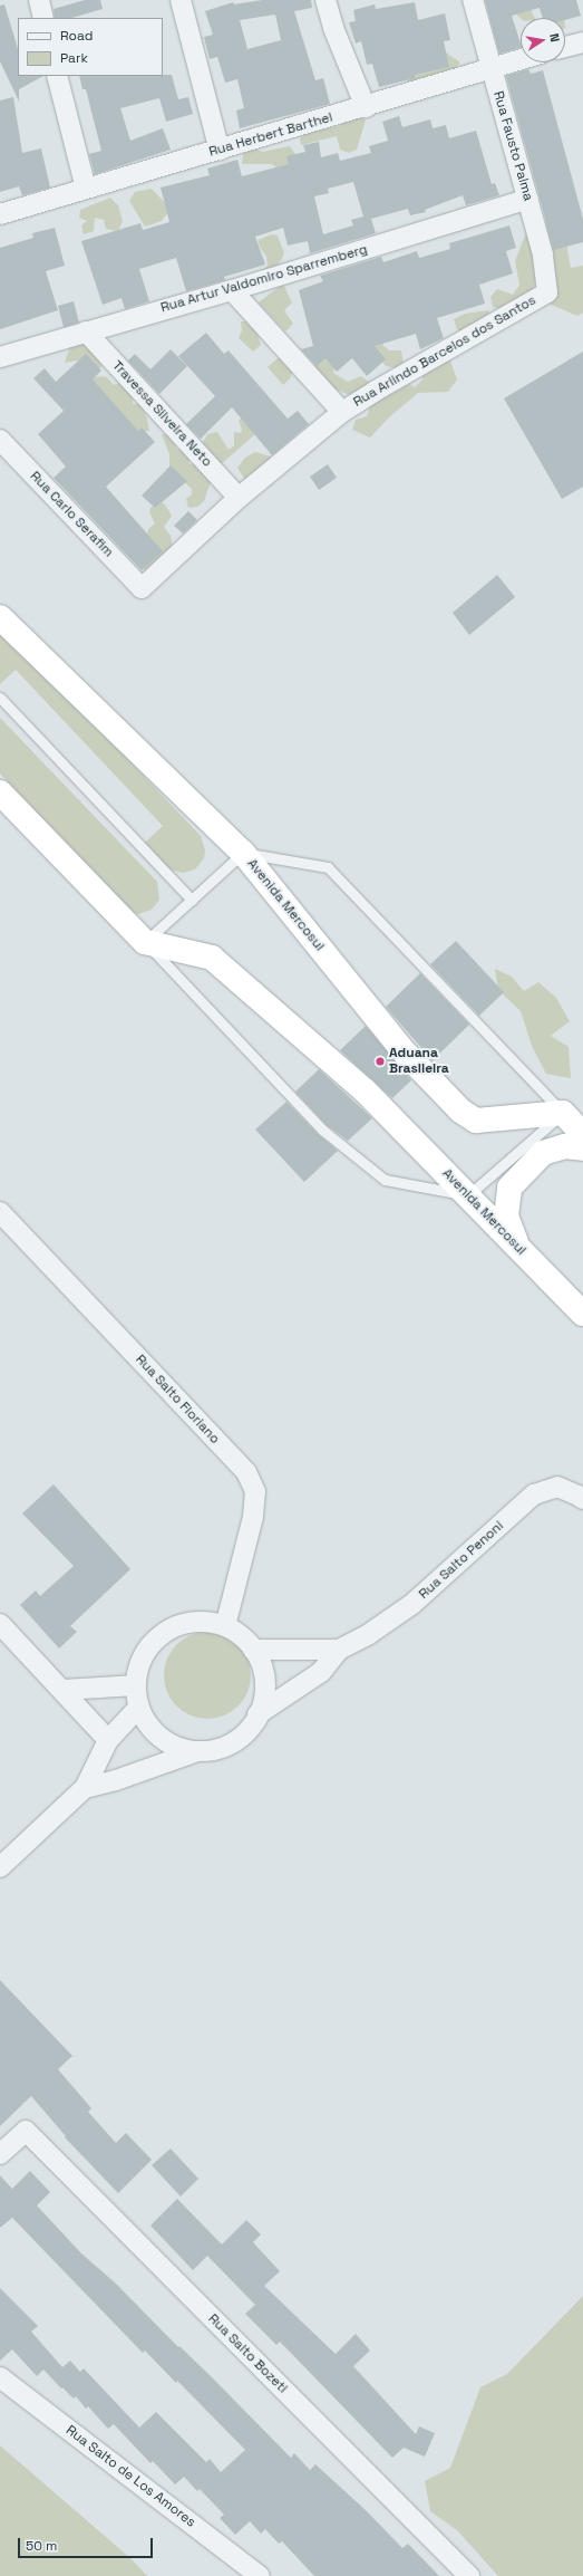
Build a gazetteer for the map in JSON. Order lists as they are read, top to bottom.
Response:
{
  "streets": {
    "highway": ["Avenida Mercosul"],
    "street": [
      "Rua Herbert Barthel",
      "Rua Fausto Palma",
      "Rua Artur Valdomiro Sparremberg",
      "Rua Arlindo Barcelos dos Santos",
      "Travessa Silveira Neto",
      "Rua Carlo Serafim",
      "Rua Salto Floriano",
      "Rua Salto Penoni",
      "Rua Salto Bozeti",
      "Rua Salto de Los Amores"
    ]
  },
  "crossings": [
    ["Rua Herbert Barthel", "Rua Fausto Palma"],
    ["Rua Fausto Palma", "Rua Artur Valdomiro Sparremberg"],
    ["Rua Fausto Palma", "Rua Arlindo Barcelos dos Santos"],
    ["Rua Artur Valdomiro Sparremberg", "Travessa Silveira Neto"],
    ["Rua Arlindo Barcelos dos Santos", "Travessa Silveira Neto"],
    ["Rua Arlindo Barcelos dos Santos", "Rua Carlo Serafim"],
    ["Rua Salto Floriano", "Rua Salto Penoni"]
  ],
  "places": ["Aduana Brasileira"],
  "legend": ["Road", "Park"],
  "scale_bar": "50 m",
  "north": "right"
}
